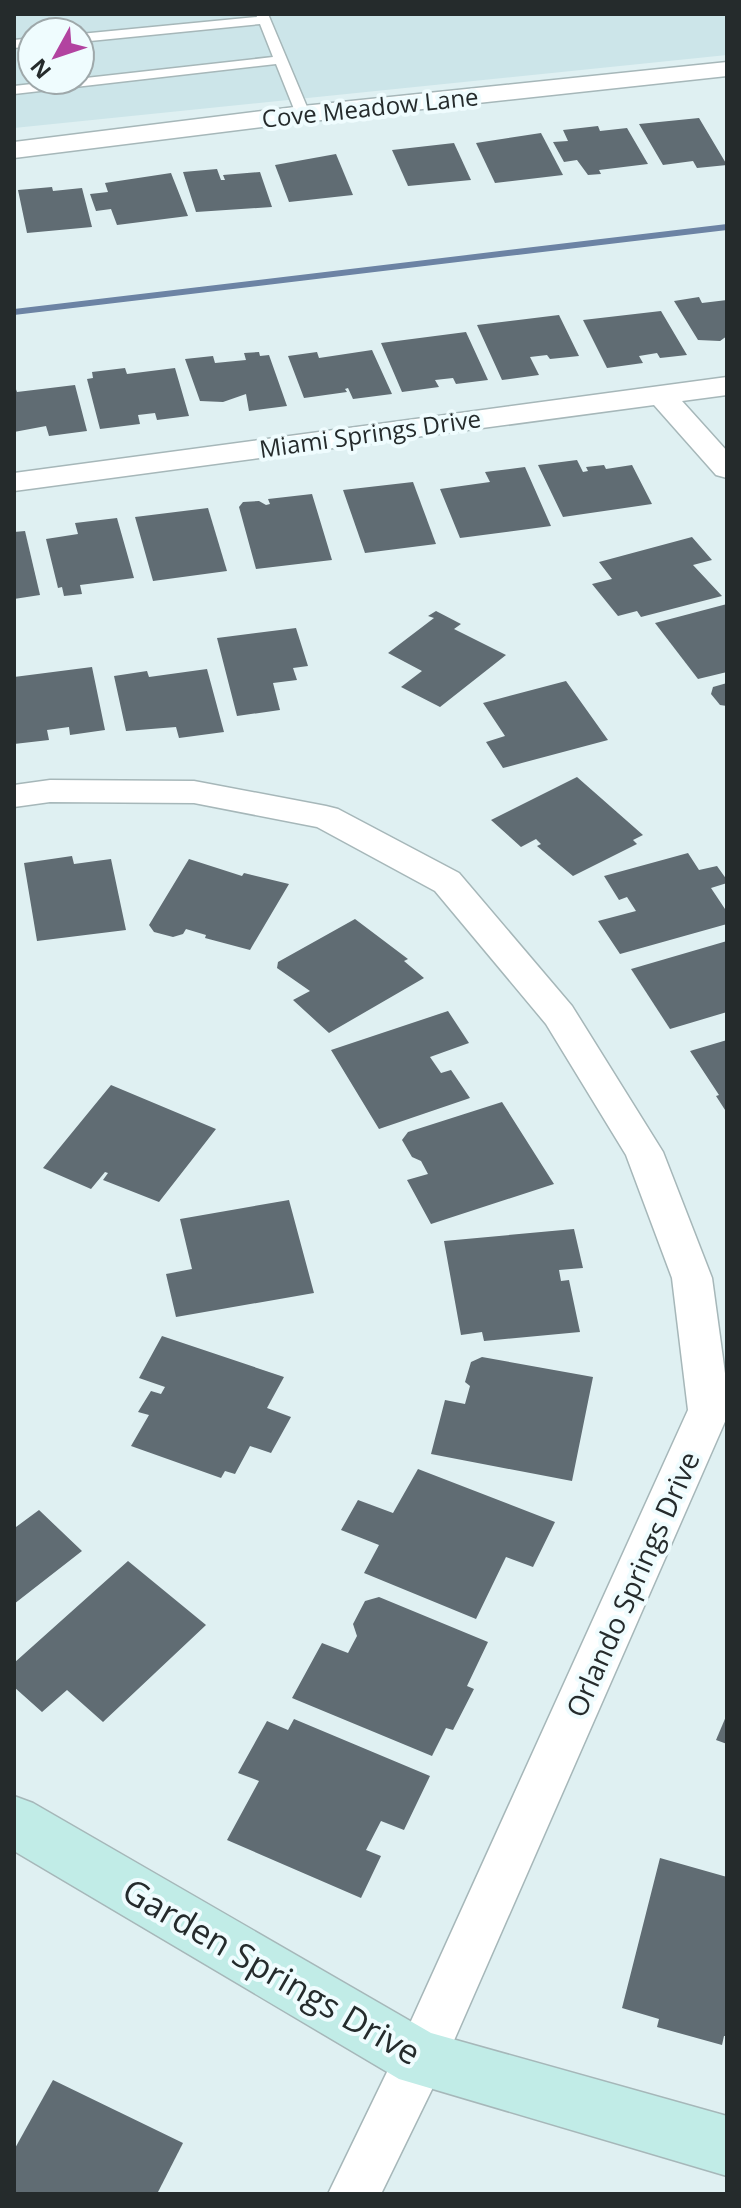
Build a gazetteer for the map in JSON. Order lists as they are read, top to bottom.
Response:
{
  "streets": {
    "street": [
      "Cove Meadow Lane",
      "Miami Springs Drive",
      "Orlando Springs Drive",
      "Garden Springs Drive"
    ]
  },
  "crossings": [
    ["Orlando Springs Drive", "Garden Springs Drive"]
  ],
  "north": "bottom left"
}
